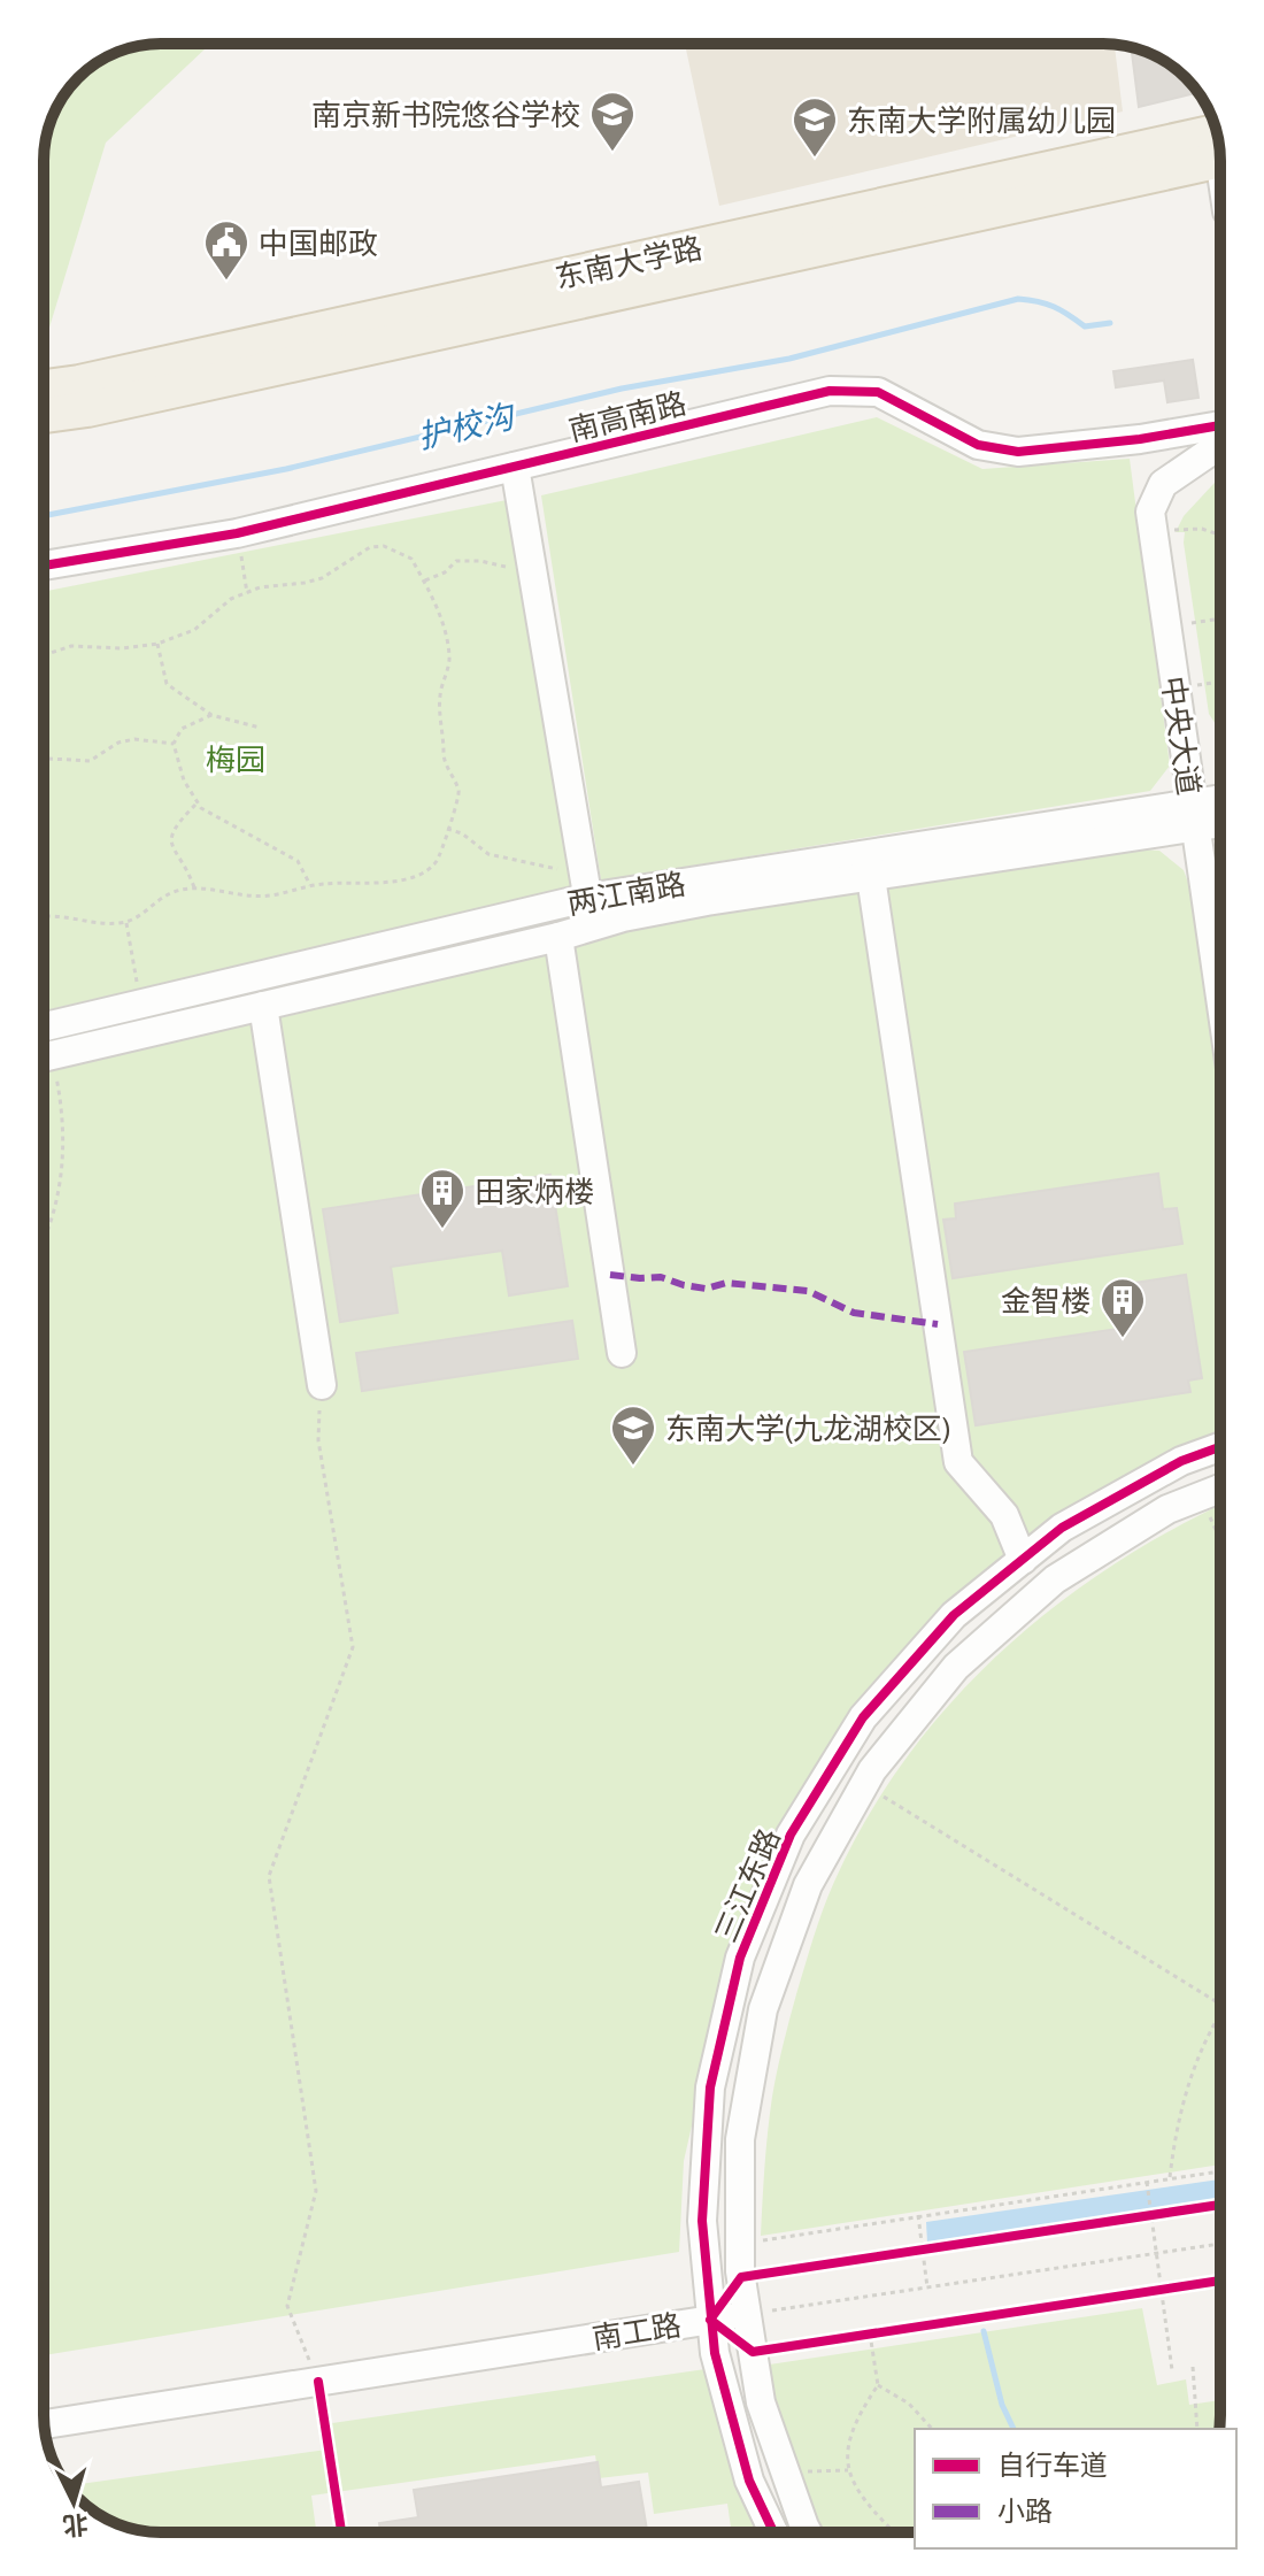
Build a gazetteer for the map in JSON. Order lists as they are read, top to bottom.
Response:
{
  "streets": {
    "main road": ["东南大学路"],
    "street": [
      "南高南路",
      "中央大道",
      "两江南路",
      "三江东路",
      "南工路"
    ]
  },
  "crossings": [
    ["中央大道", "两江南路"],
    ["三江东路", "南工路"]
  ],
  "water": ["护校沟"],
  "parks": ["梅园"],
  "places": {
    "school or university": ["南京新书院悠谷学校", "东南大学附属幼儿园", "东南大学(九龙湖校区)"],
    "public building": ["中国邮政"],
    "building": ["田家炳楼", "金智楼"]
  },
  "legend": ["自行车道", "小路"],
  "north": "bottom"
}
